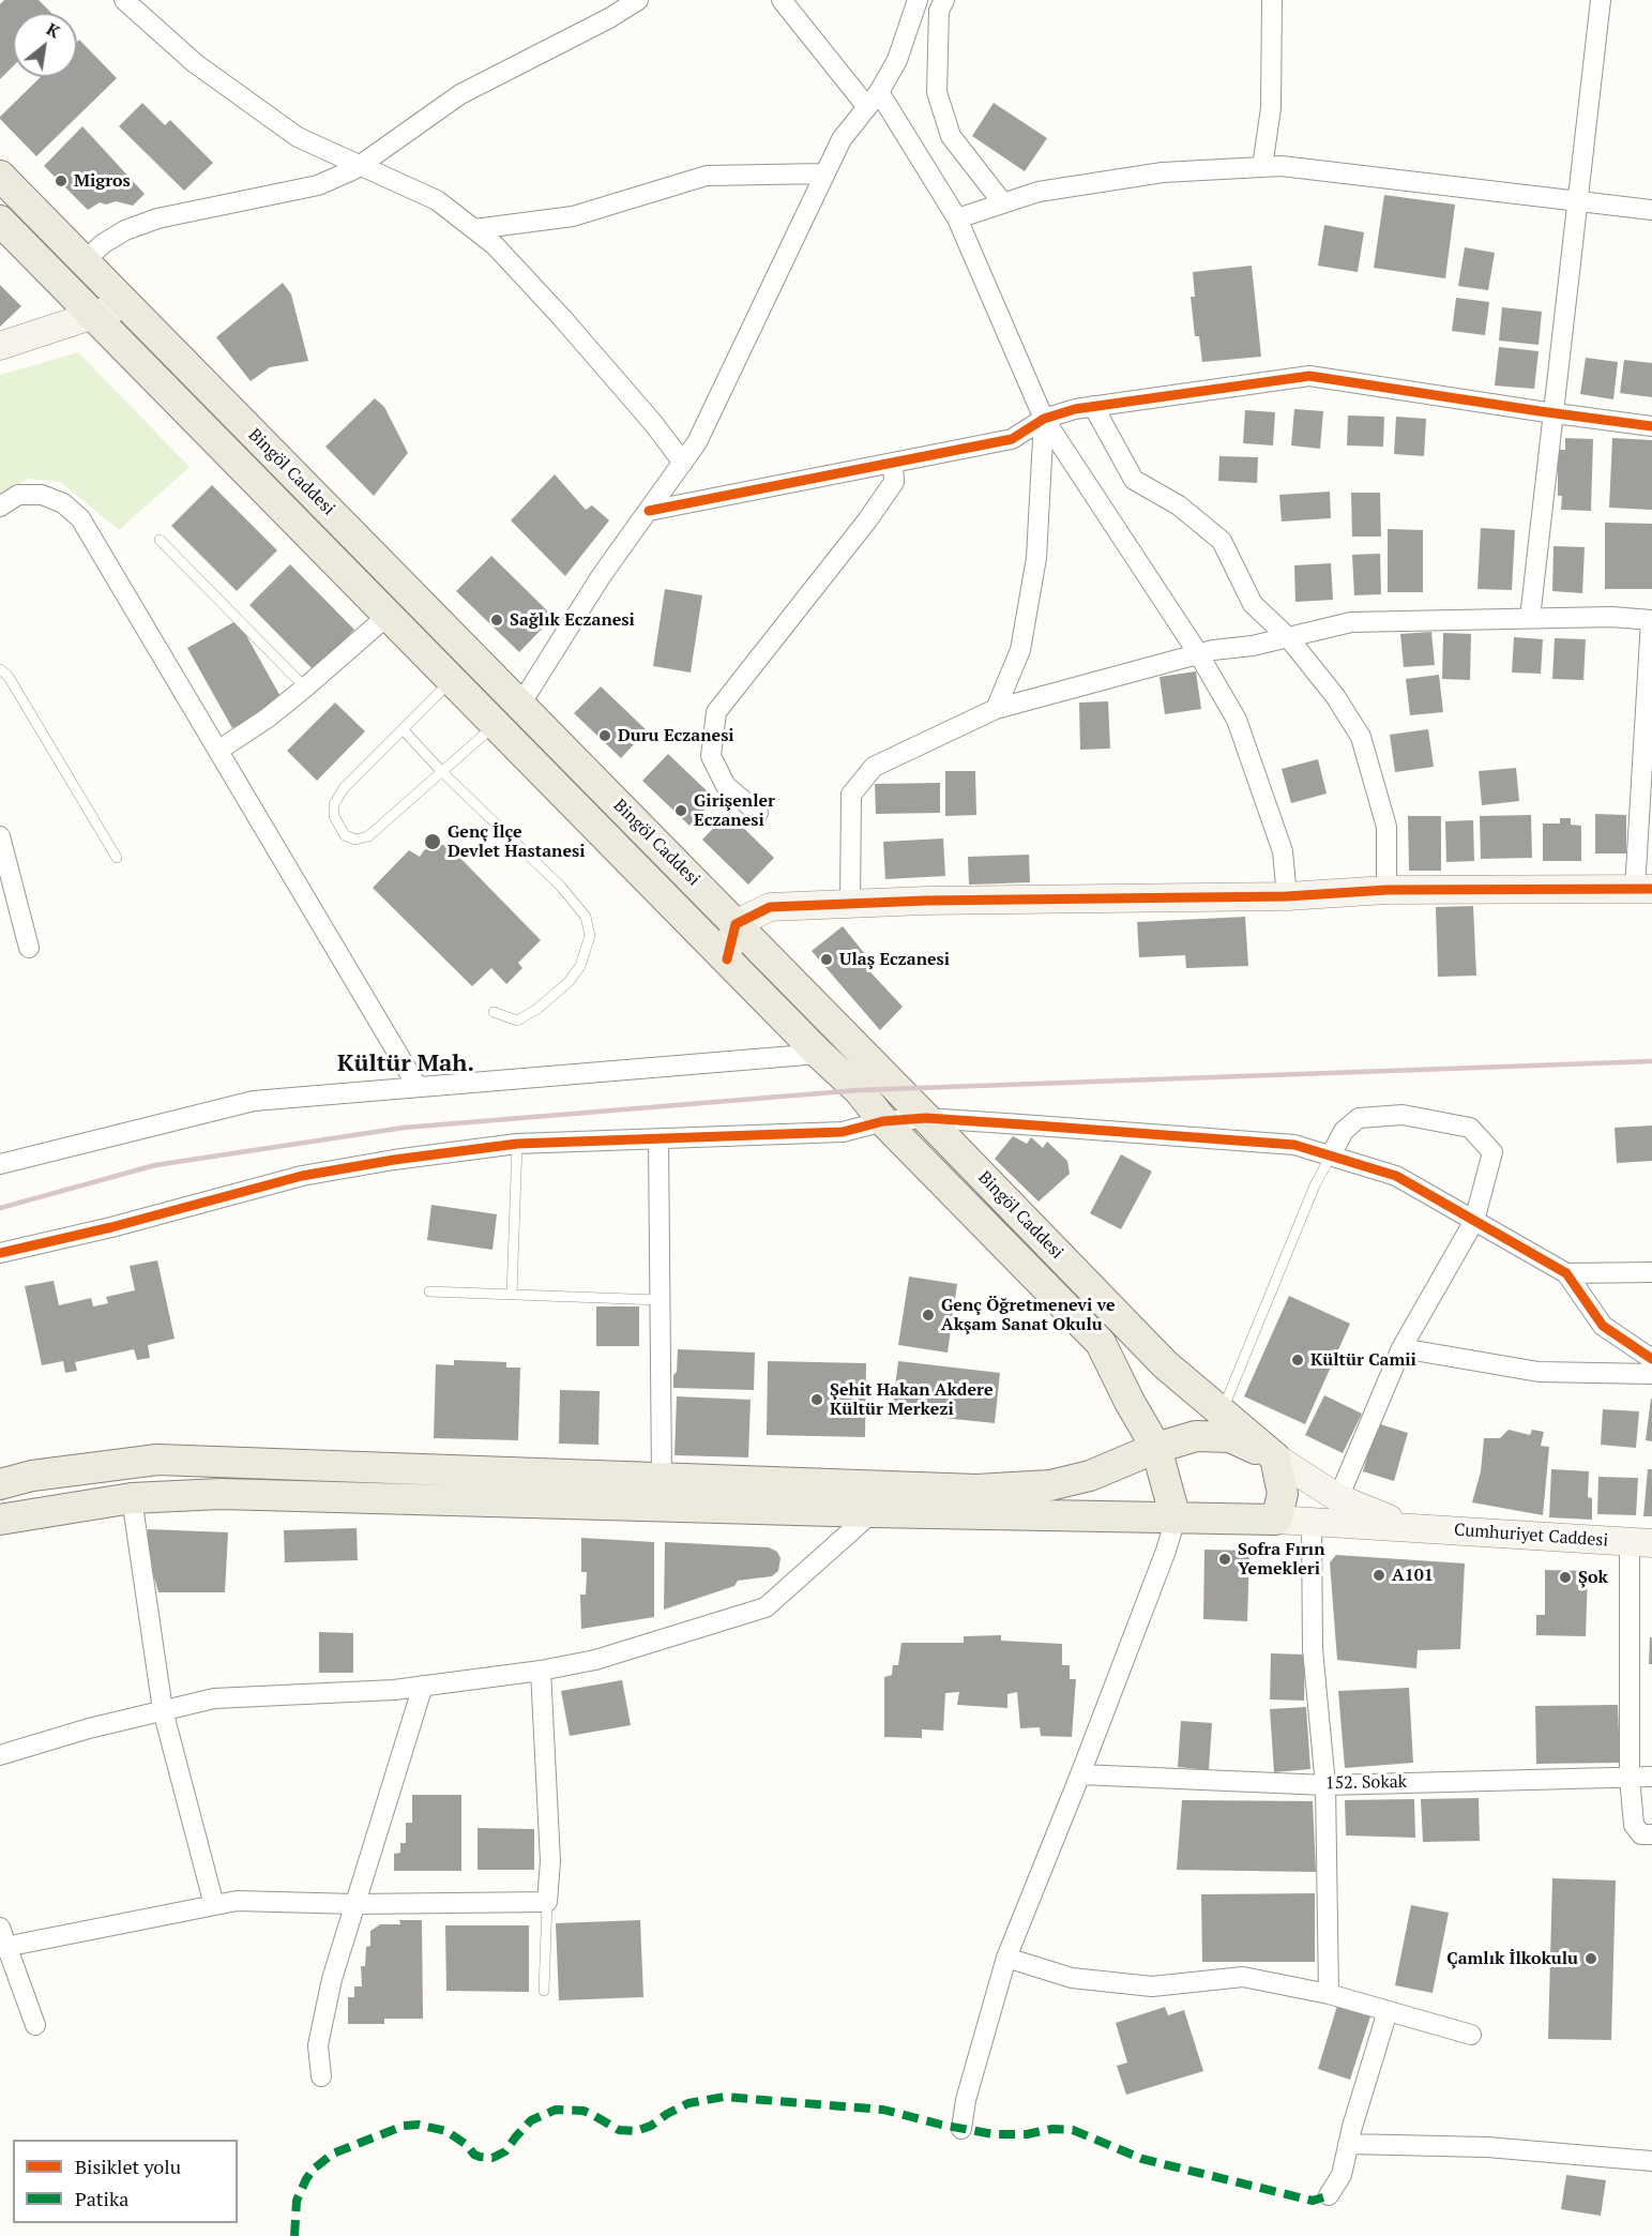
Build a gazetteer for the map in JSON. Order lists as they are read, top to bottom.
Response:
{
  "streets": {
    "main road": ["Bingöl Caddesi"],
    "street": ["Cumhuriyet Caddesi", "152. Sokak"]
  },
  "districts": ["Kültür Mah."],
  "places": [
    "Migros",
    "Sağlık Eczanesi",
    "Duru Eczanesi",
    "Girişenler Eczanesi",
    "Genç İlçe Devlet Hastanesi",
    "Ulaş Eczanesi",
    "Genç Öğretmenevi ve Akşam Sanat Okulu",
    "Kültür Camii",
    "Şehit Hakan Akdere Kültür Merkezi",
    "Sofra Fırın Yemekleri",
    "A101",
    "Şok",
    "Çamlık İlkokulu"
  ],
  "legend": ["Bisiklet yolu", "Patika"],
  "north": "top right"
}
